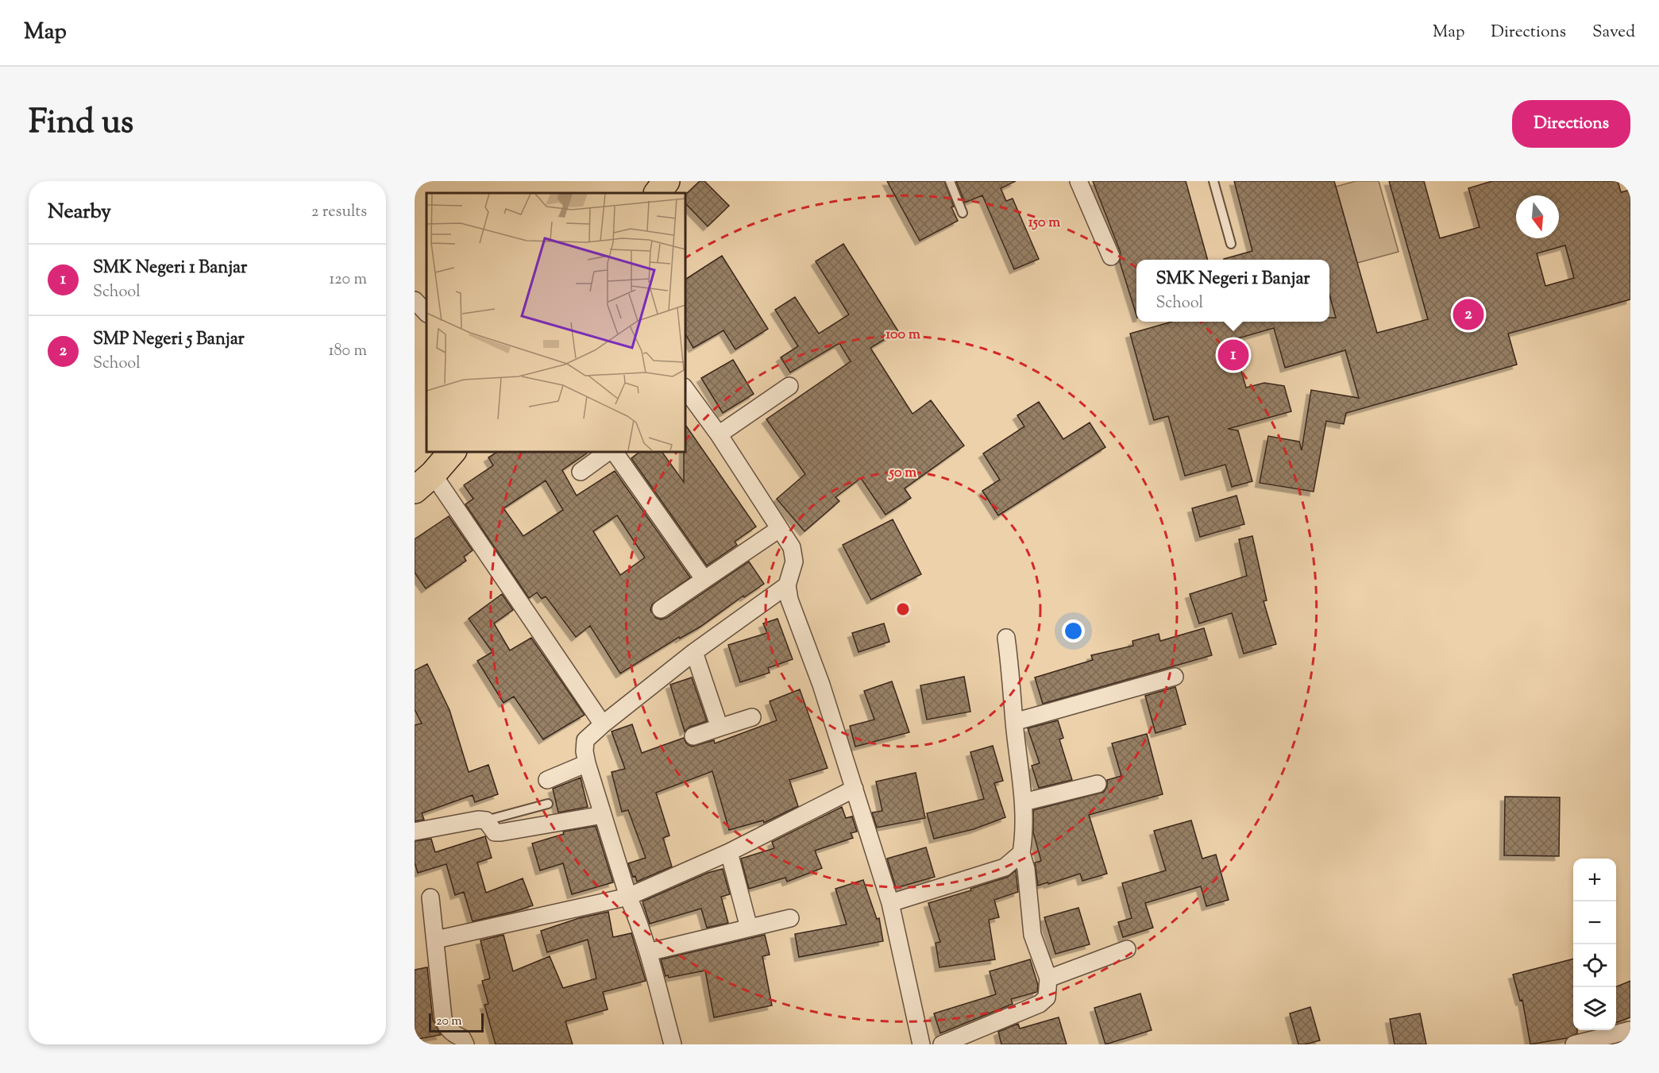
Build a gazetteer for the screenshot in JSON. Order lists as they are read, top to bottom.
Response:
{
  "scale_bar": "20 m",
  "north": "bottom",
  "page": {
    "header": "Map",
    "nav": ["Map", "Directions", "Saved"],
    "title": "Find us",
    "buttons": "Directions",
    "heading": ["Nearby", "2 results"],
    "list": [
      {
        "mark": "1",
        "name": "SMK Negeri 1 Banjar",
        "note": "School",
        "value": "120 m"
      },
      {
        "mark": "2",
        "name": "SMP Negeri 5 Banjar",
        "note": "School",
        "value": "180 m"
      }
    ],
    "popup": ["SMK Negeri 1 Banjar", "School"],
    "pins": ["2", "1"],
    "map_buttons": ["+", "−"],
    "scale": "20 m"
  },
  "rings": ["150 m", "100 m", "50 m"]
}
